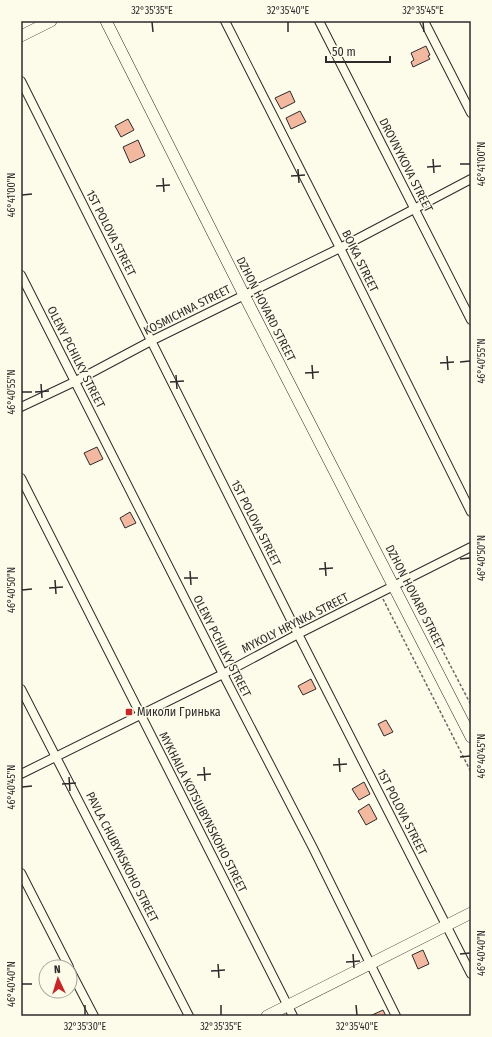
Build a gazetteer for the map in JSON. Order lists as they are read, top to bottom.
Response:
{
  "streets": {
    "street": [
      "DROVNYKOVA STREET",
      "1ST POLOVA STREET",
      "BOIKA STREET",
      "DZHON HOVARD STREET",
      "KOSMICHNA STREET",
      "OLENY PCHILKY STREET",
      "MYKOLY HRYNKA STREET",
      "MYKHAILA KOTSIUBYNSKOHO STREET",
      "PAVLA CHUBYNSKOHO STREET"
    ]
  },
  "crossings": [
    ["DROVNYKOVA STREET", "KOSMICHNA STREET"],
    ["1ST POLOVA STREET", "KOSMICHNA STREET"],
    ["1ST POLOVA STREET", "MYKOLY HRYNKA STREET"],
    ["BOIKA STREET", "KOSMICHNA STREET"],
    ["DZHON HOVARD STREET", "KOSMICHNA STREET"],
    ["DZHON HOVARD STREET", "MYKOLY HRYNKA STREET"],
    ["KOSMICHNA STREET", "OLENY PCHILKY STREET"],
    ["OLENY PCHILKY STREET", "MYKOLY HRYNKA STREET"],
    ["MYKOLY HRYNKA STREET", "MYKHAILA KOTSIUBYNSKOHO STREET"],
    ["MYKOLY HRYNKA STREET", "PAVLA CHUBYNSKOHO STREET"]
  ],
  "places": {
    "transit": ["Миколи Гринька"]
  },
  "scale_bar": "50 m",
  "north": "top",
  "coordinates": [
    "32°35'35\"E",
    "32°35'40\"E",
    "32°35'45\"E",
    "46°41'00\"N",
    "46°40'55\"N",
    "46°40'50\"N",
    "46°40'45\"N",
    "46°40'40\"N",
    "32°35'30\"E"
  ]
}
